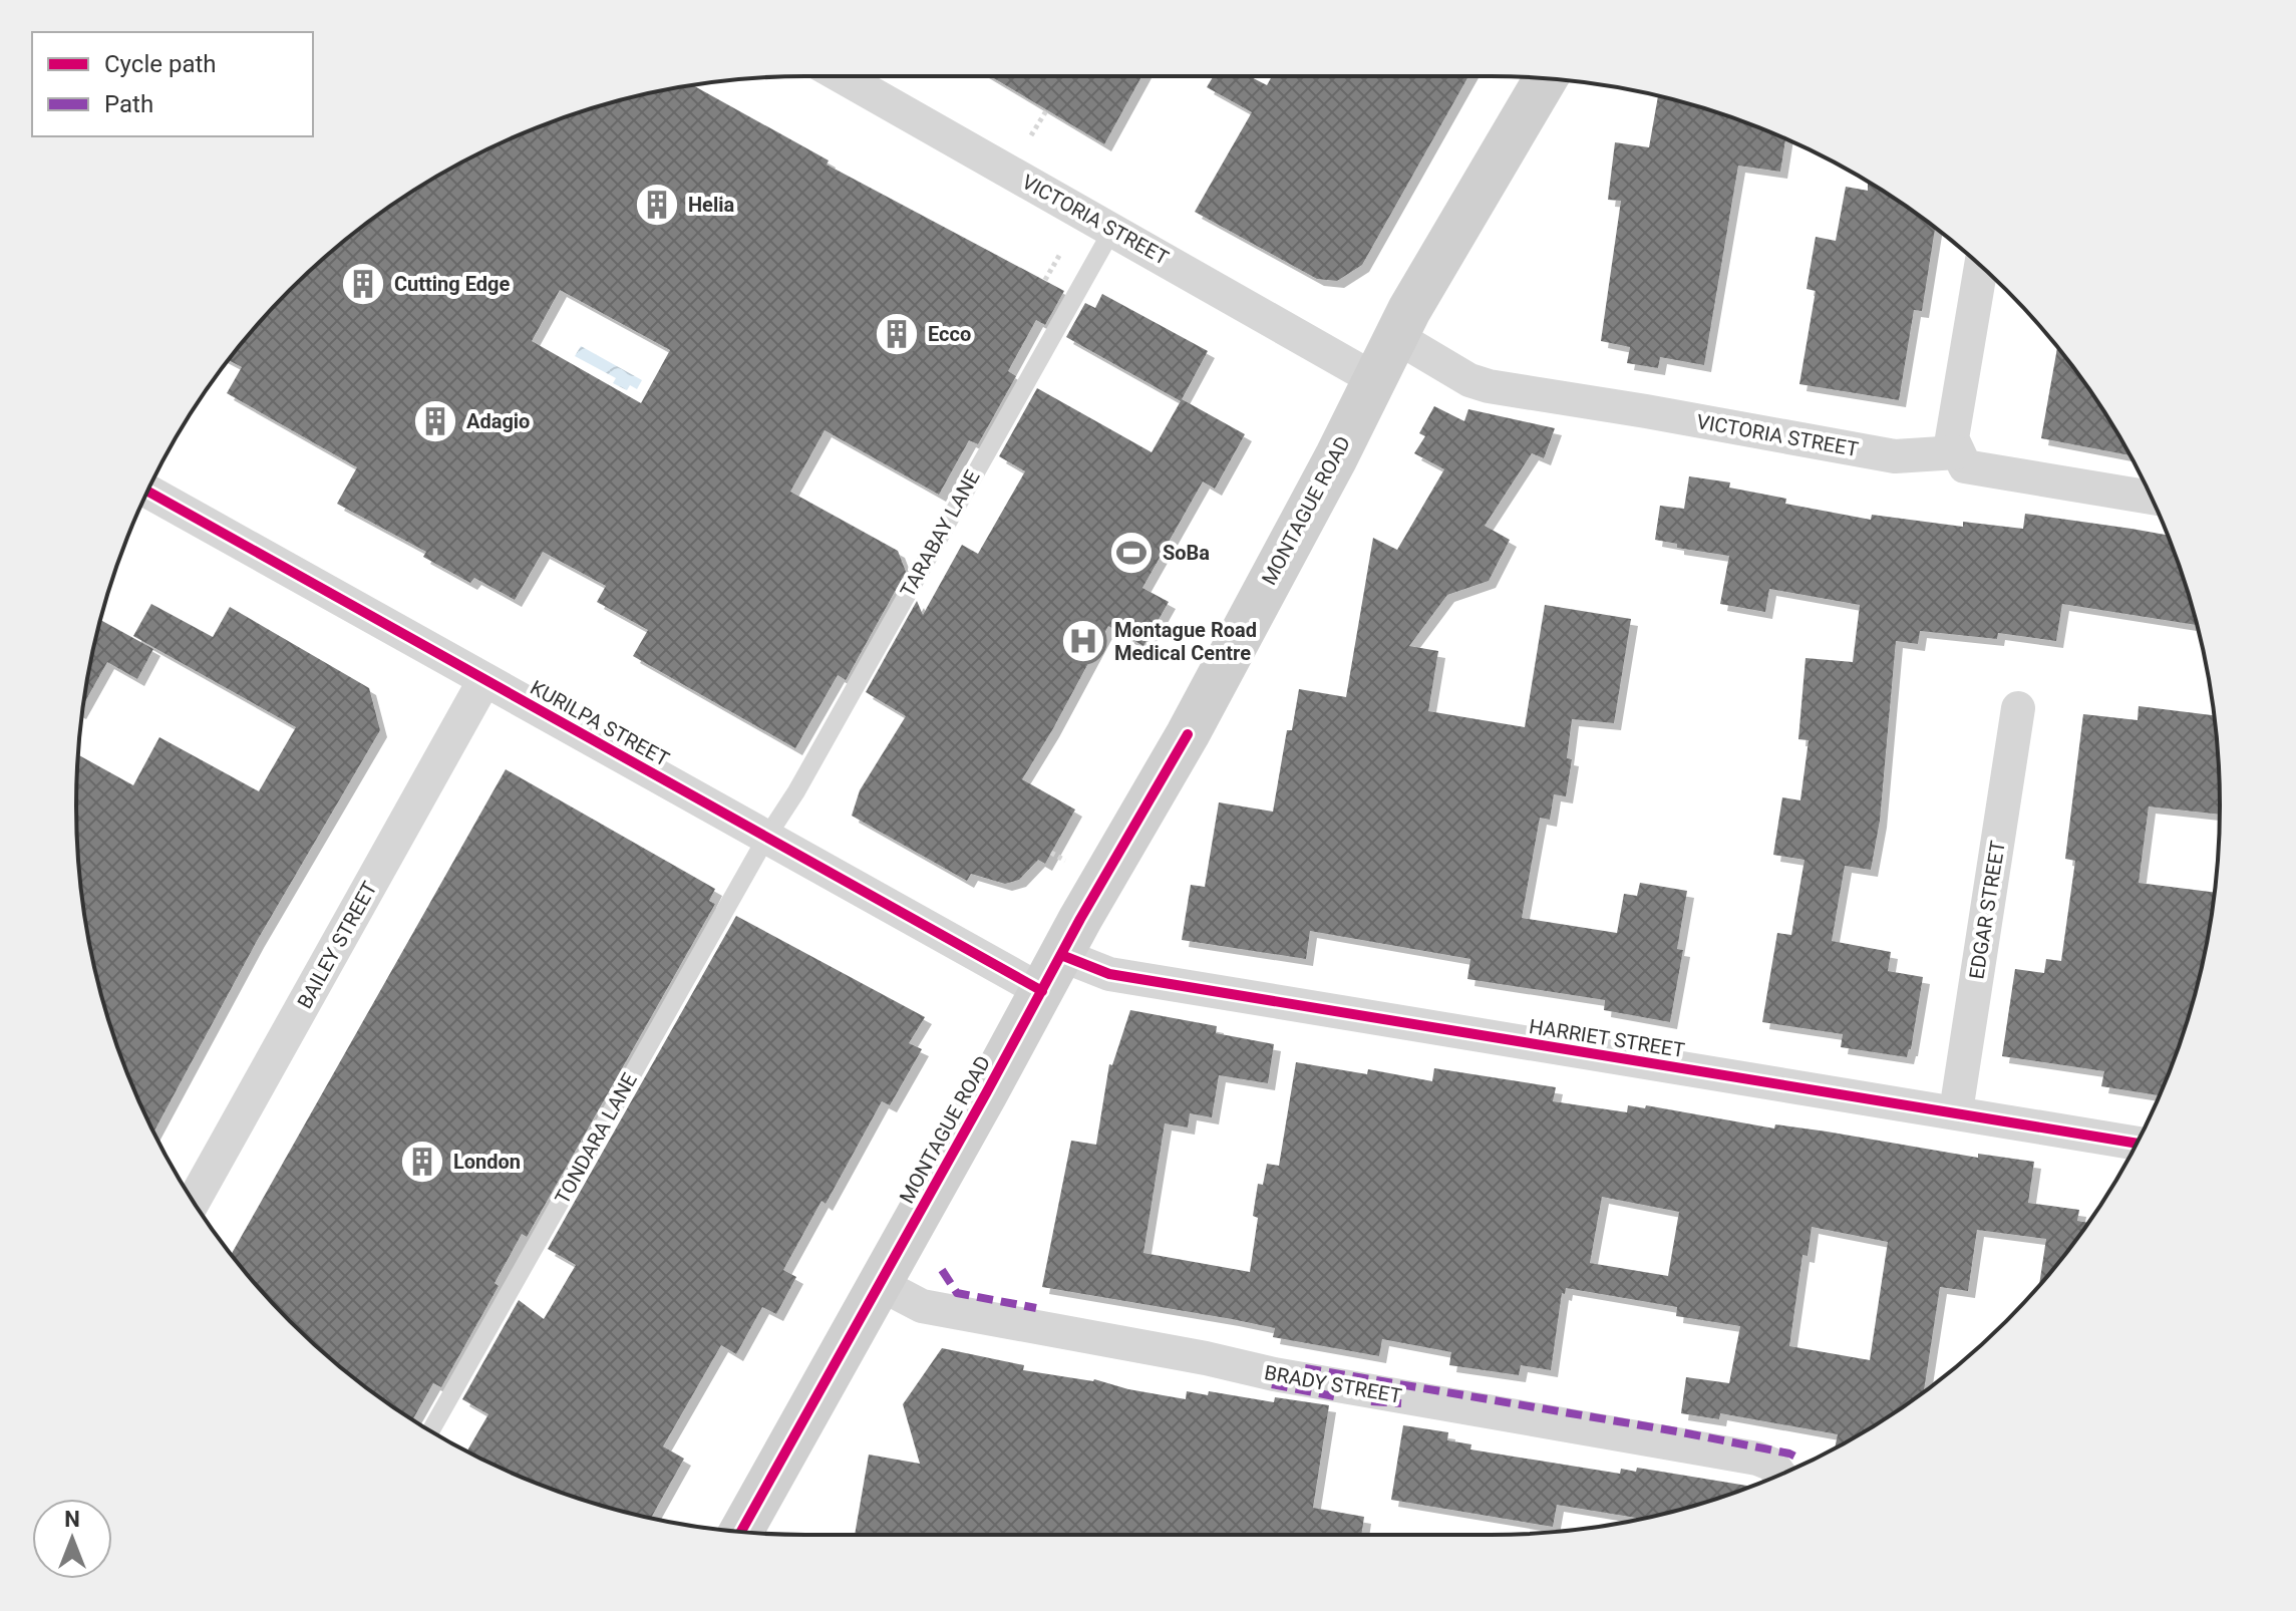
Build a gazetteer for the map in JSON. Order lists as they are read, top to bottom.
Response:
{
  "streets": {
    "street": [
      "VICTORIA STREET",
      "MONTAGUE ROAD",
      "KURILPA STREET",
      "EDGAR STREET",
      "BAILEY STREET",
      "HARRIET STREET",
      "BRADY STREET"
    ],
    "lane": ["TARABAY LANE", "TONDARA LANE"]
  },
  "crossings": [
    ["VICTORIA STREET", "MONTAGUE ROAD"],
    ["VICTORIA STREET", "TARABAY LANE"],
    ["MONTAGUE ROAD", "KURILPA STREET"],
    ["MONTAGUE ROAD", "HARRIET STREET"],
    ["MONTAGUE ROAD", "BRADY STREET"],
    ["TARABAY LANE", "KURILPA STREET"],
    ["TARABAY LANE", "TONDARA LANE"],
    ["KURILPA STREET", "BAILEY STREET"],
    ["KURILPA STREET", "HARRIET STREET"],
    ["KURILPA STREET", "TONDARA LANE"],
    ["EDGAR STREET", "HARRIET STREET"]
  ],
  "places": {
    "building": [
      "Helia",
      "Cutting Edge",
      "Ecco",
      "Adagio",
      "London"
    ],
    "sports": ["SoBa"],
    "hospital": ["Montague Road Medical Centre"]
  },
  "legend": ["Cycle path", "Path"],
  "north": "top"
}
